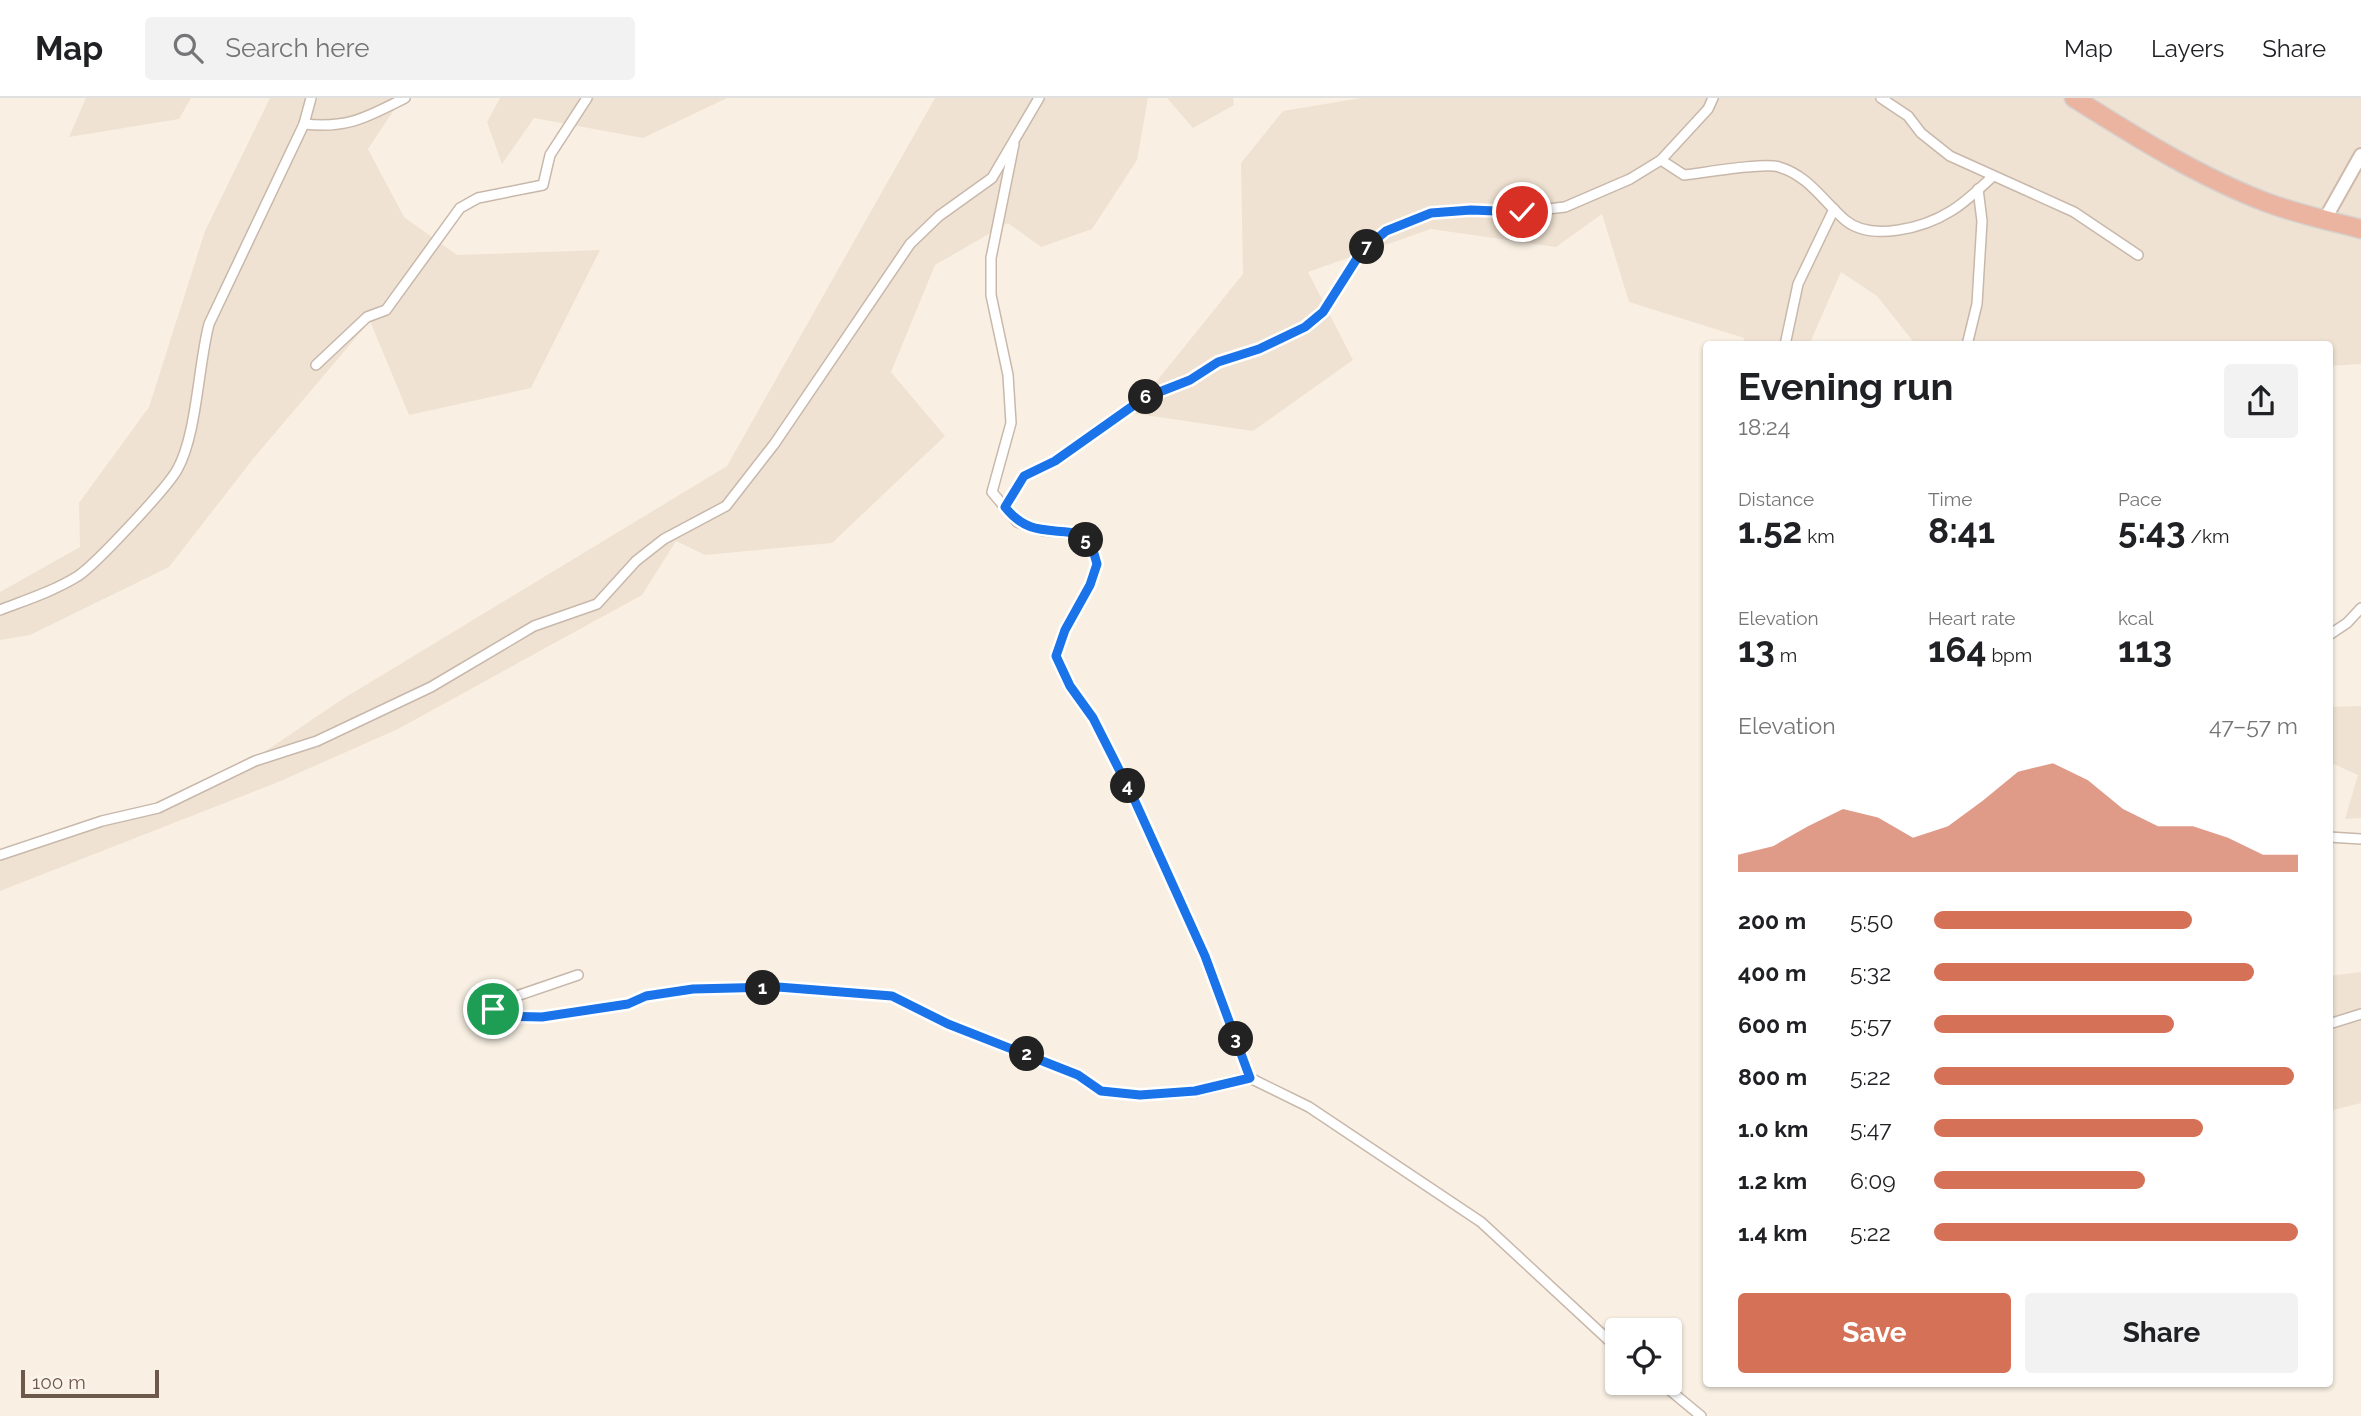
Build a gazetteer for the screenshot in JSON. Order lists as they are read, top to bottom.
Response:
{
  "scale_bar": "100 m",
  "page": {
    "header": "Map",
    "search": "Search here",
    "nav": ["Map", "Layers", "Share"],
    "pins": [
      "7",
      "6",
      "5",
      "4",
      "1",
      "3",
      "2"
    ],
    "heading": ["Evening run", "18:24"],
    "stats": [
      ["Distance", "1.52 km"],
      ["Time", "8:41"],
      ["Pace", "5:43 /km"],
      ["Elevation", "13 m"],
      ["Heart rate", "164 bpm"],
      ["kcal", "113"]
    ],
    "chart": ["Elevation", "47–57 m"],
    "list": [
      {
        "name": "200 m",
        "note": "5:50"
      },
      {
        "name": "400 m",
        "note": "5:32"
      },
      {
        "name": "600 m",
        "note": "5:57"
      },
      {
        "name": "800 m",
        "note": "5:22"
      },
      {
        "name": "1.0 km",
        "note": "5:47"
      },
      {
        "name": "1.2 km",
        "note": "6:09"
      },
      {
        "name": "1.4 km",
        "note": "5:22"
      }
    ],
    "buttons": ["Save", "Share"],
    "scale": "100 m"
  }
}
